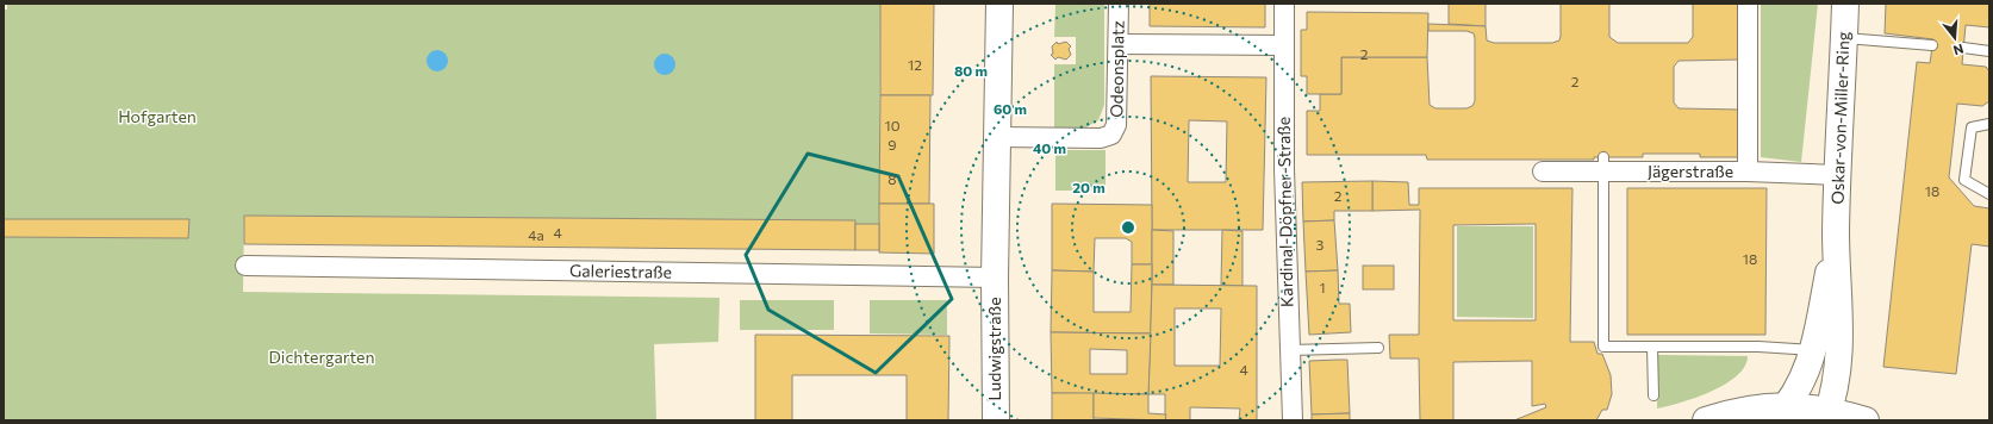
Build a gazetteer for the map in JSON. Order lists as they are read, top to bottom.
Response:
{
  "streets": {
    "main road": ["Oskar-von-Miller-Ring", "Ludwigstraße"],
    "street": [
      "Odeonsplatz",
      "Jägerstraße",
      "Kardinal-Döpfner-Straße",
      "Galeriestraße"
    ]
  },
  "crossings": [
    ["Oskar-von-Miller-Ring", "Jägerstraße"],
    ["Galeriestraße", "Ludwigstraße"]
  ],
  "parks": ["Hofgarten", "Dichtergarten"],
  "house_numbers": [
    "2",
    "12",
    "2",
    "10",
    "9",
    "8",
    "18",
    "2",
    "4",
    "4a",
    "3",
    "18",
    "1",
    "4"
  ],
  "north": "bottom",
  "rings": [
    "80 m",
    "60 m",
    "40 m",
    "20 m"
  ]
}
